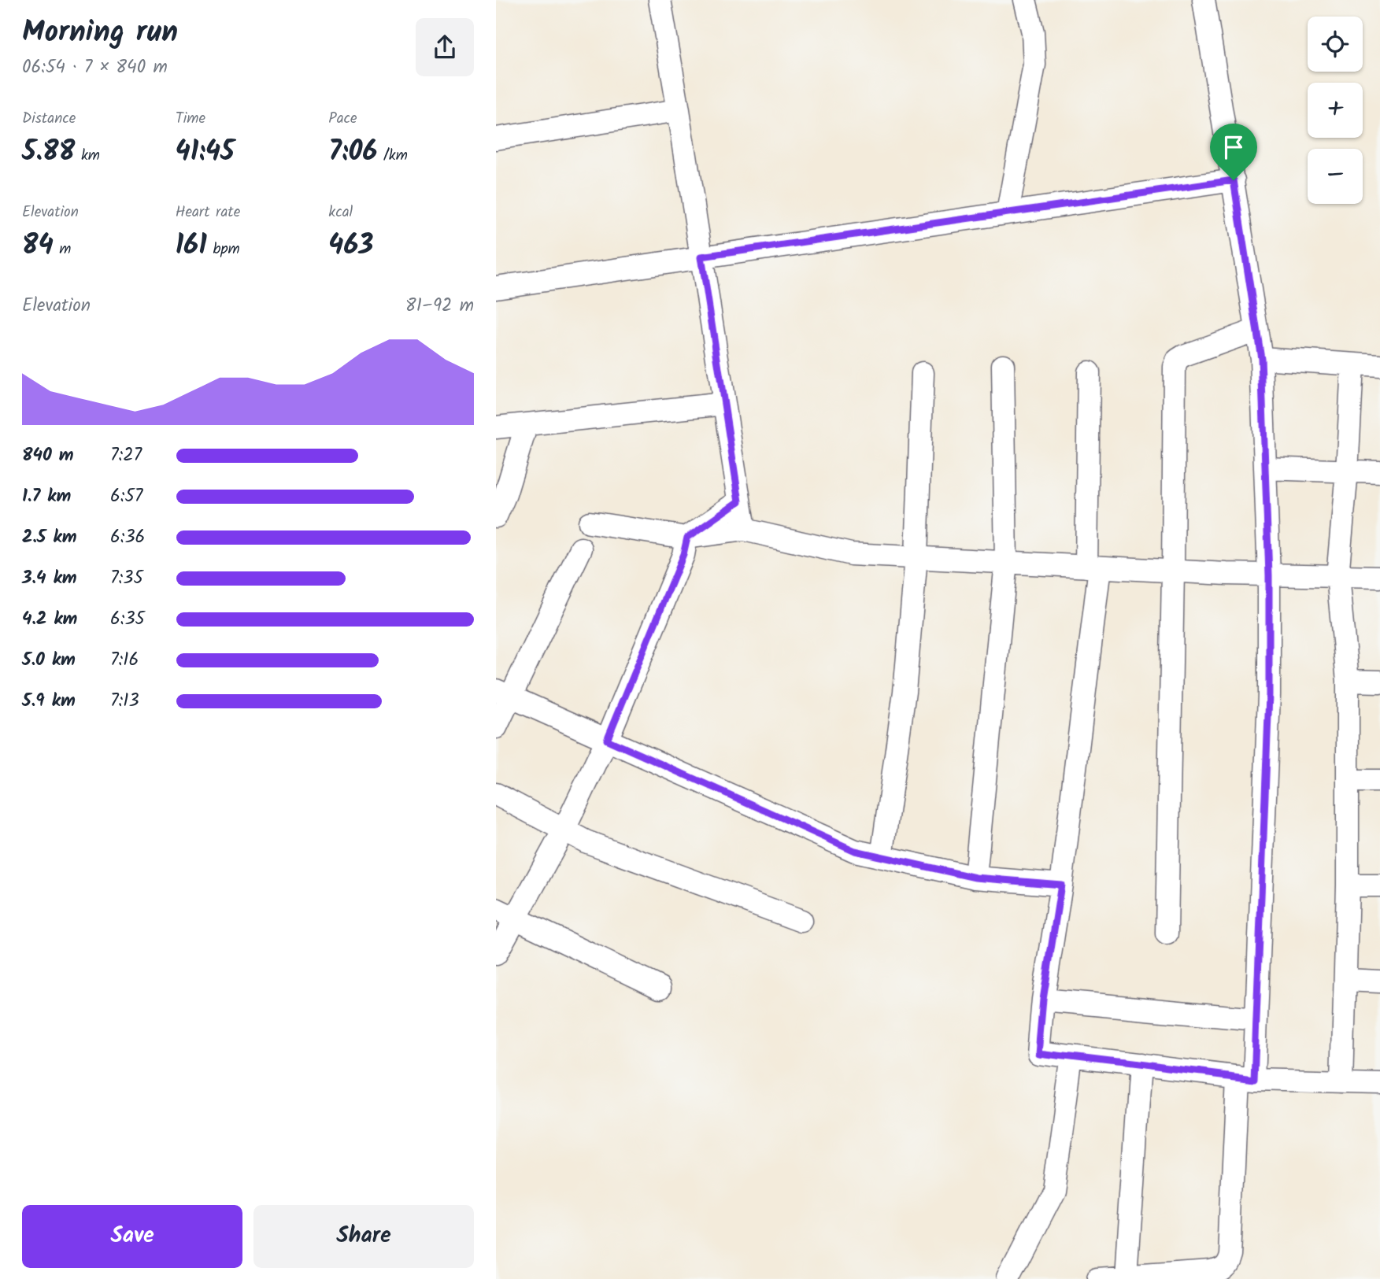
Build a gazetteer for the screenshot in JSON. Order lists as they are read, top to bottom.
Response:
{
  "page": {
    "heading": ["Morning run", "06:54 · 7 × 840 m"],
    "map_buttons": ["+", "−"],
    "stats": [
      ["Distance", "5.88 km"],
      ["Time", "41:45"],
      ["Pace", "7:06 /km"],
      ["Elevation", "84 m"],
      ["Heart rate", "161 bpm"],
      ["kcal", "463"]
    ],
    "chart": ["Elevation", "81–92 m"],
    "list": [
      {
        "name": "840 m",
        "note": "7:27"
      },
      {
        "name": "1.7 km",
        "note": "6:57"
      },
      {
        "name": "2.5 km",
        "note": "6:36"
      },
      {
        "name": "3.4 km",
        "note": "7:35"
      },
      {
        "name": "4.2 km",
        "note": "6:35"
      },
      {
        "name": "5.0 km",
        "note": "7:16"
      },
      {
        "name": "5.9 km",
        "note": "7:13"
      }
    ],
    "buttons": ["Save", "Share"]
  }
}
